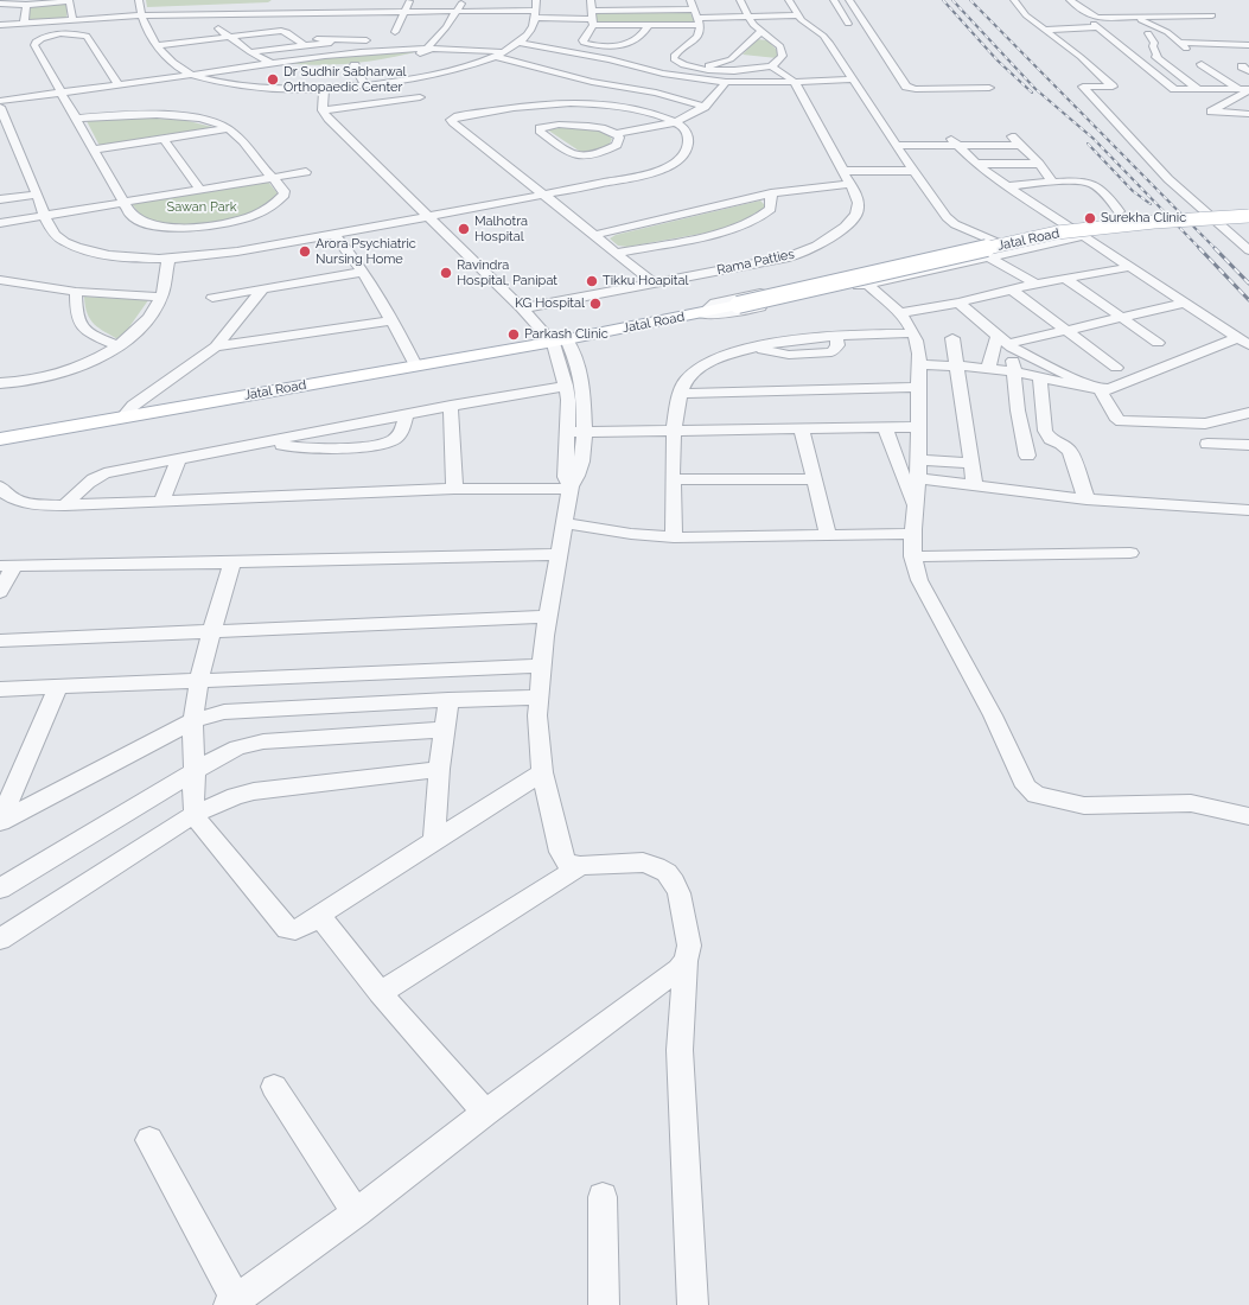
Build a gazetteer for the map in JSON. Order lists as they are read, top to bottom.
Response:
{
  "streets": {
    "main road": ["Jatal Road"],
    "street": ["Rama Patties"]
  },
  "parks": ["Sawan Park"],
  "places": [
    "Dr Sudhir Sabharwal Orthopaedic Center",
    "Surekha Clinic",
    "Malhotra Hospital",
    "Arora Psychiatric Nursing Home",
    "Ravindra Hospital, Panipat",
    "Tikku Hoapital",
    "KG Hospital",
    "Parkash Clinic"
  ]
}
